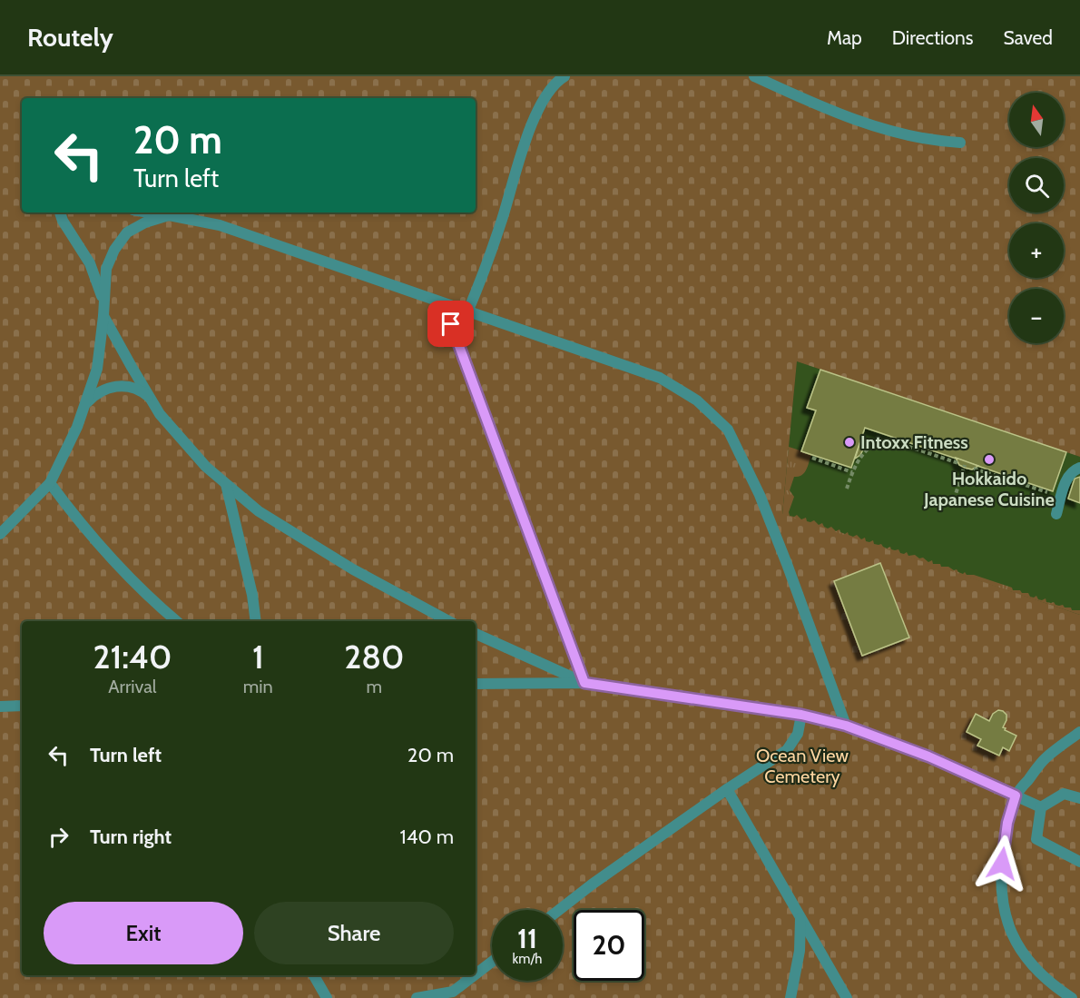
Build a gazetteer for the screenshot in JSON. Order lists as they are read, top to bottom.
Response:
{
  "parks": ["Ocean View Cemetery"],
  "places": ["Intoxx Fitness", "Hokkaido Japanese Cuisine"],
  "north": "top",
  "page": {
    "header": "Routely",
    "nav": ["Map", "Directions", "Saved"],
    "map_buttons": ["+", "−"],
    "turn": ["20 m", "Turn left"],
    "eta": [
      "21:40",
      "Arrival",
      "1",
      "min",
      "280",
      "m"
    ],
    "list": [
      {
        "name": "Turn left",
        "value": "20 m"
      },
      {
        "name": "Turn right",
        "value": "140 m"
      }
    ],
    "buttons": ["Exit", "Share"],
    "speed": "11 km/h",
    "limit": "20"
  }
}
